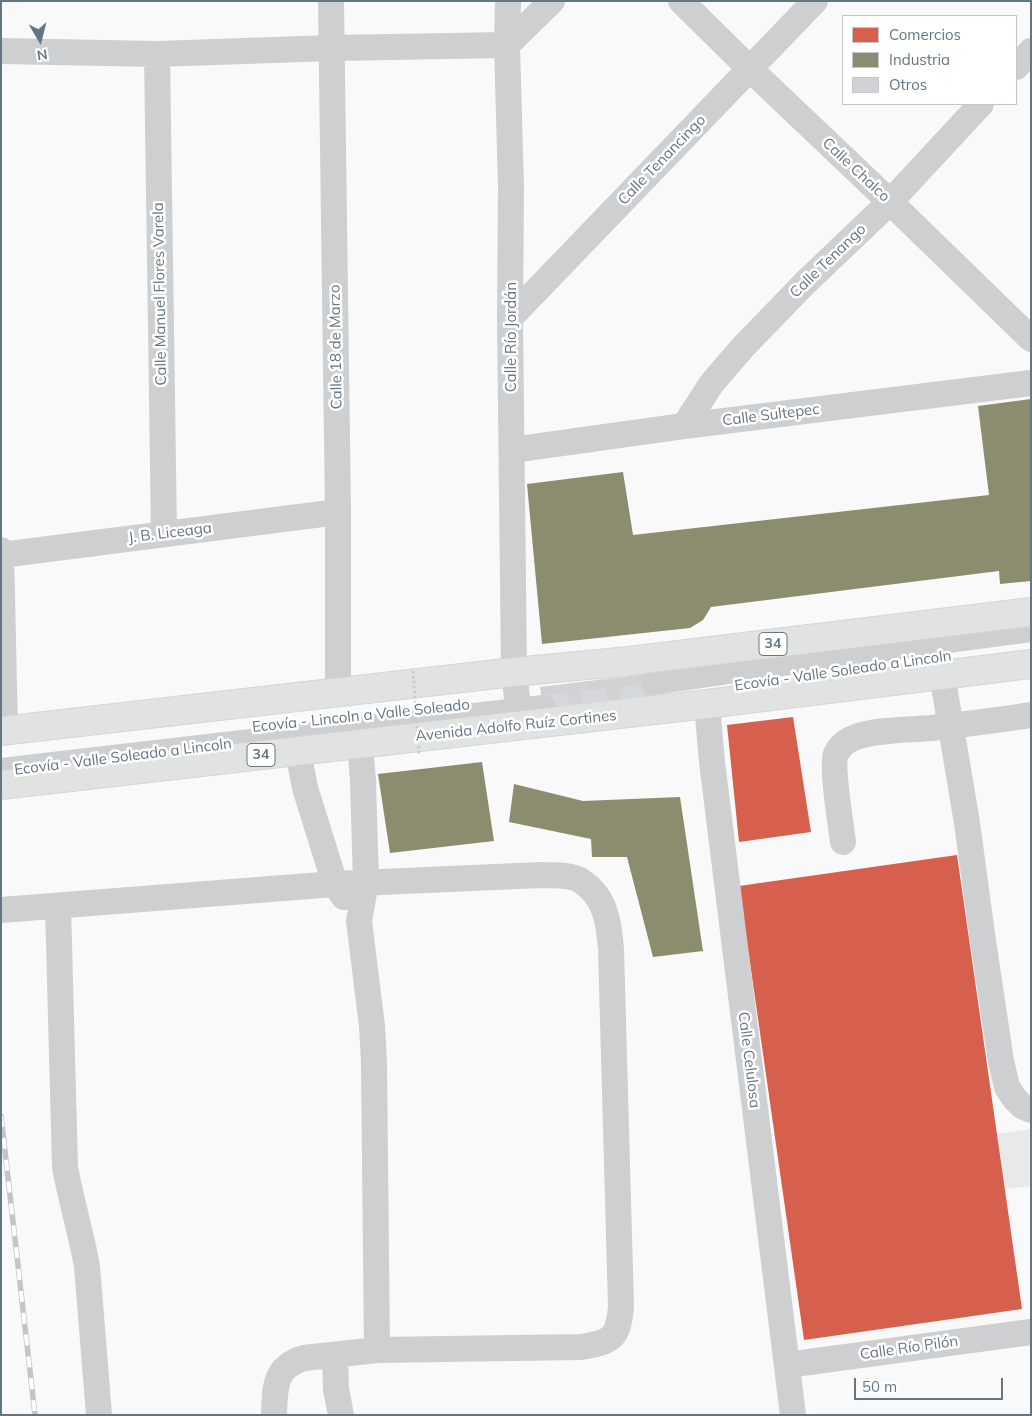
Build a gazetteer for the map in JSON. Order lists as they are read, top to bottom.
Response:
{
  "streets": {
    "main road": ["34", "Avenida Adolfo Ruíz Cortines"],
    "street": [
      "Calle Tenancingo",
      "Calle Chalco",
      "Calle Tenango",
      "Calle Manuel Flores Varela",
      "Calle Río Jordán",
      "Calle 18 de Marzo",
      "Calle Sultepec",
      "J. B. Liceaga",
      "Ecovía - Valle Soleado a Lincoln",
      "Ecovía - Lincoln a Valle Soleado",
      "Calle Celulosa",
      "Calle Río Pilón"
    ]
  },
  "crossings": [
    ["Calle Tenancingo", "Calle Chalco"],
    ["Calle Tenancingo", "Calle Río Jordán"],
    ["Calle Chalco", "Calle Tenango"],
    ["Calle Tenango", "Calle Sultepec"],
    ["Calle Manuel Flores Varela", "J. B. Liceaga"],
    ["Calle Río Jordán", "Calle Sultepec"],
    ["Calle Río Jordán", "Ecovía - Valle Soleado a Lincoln"],
    ["Calle Río Jordán", "Ecovía - Lincoln a Valle Soleado"],
    ["Calle Río Jordán", "Avenida Adolfo Ruíz Cortines"],
    ["Calle 18 de Marzo", "J. B. Liceaga"],
    ["Calle 18 de Marzo", "Avenida Adolfo Ruíz Cortines"],
    ["Ecovía - Valle Soleado a Lincoln", "Ecovía - Lincoln a Valle Soleado"],
    ["Ecovía - Valle Soleado a Lincoln", "Avenida Adolfo Ruíz Cortines"],
    ["Ecovía - Lincoln a Valle Soleado", "Avenida Adolfo Ruíz Cortines"],
    ["Avenida Adolfo Ruíz Cortines", "Calle Celulosa"],
    ["Calle Celulosa", "Calle Río Pilón"]
  ],
  "legend": ["Comercios", "Industria", "Otros"],
  "scale_bar": "50 m",
  "north": "bottom"
}
